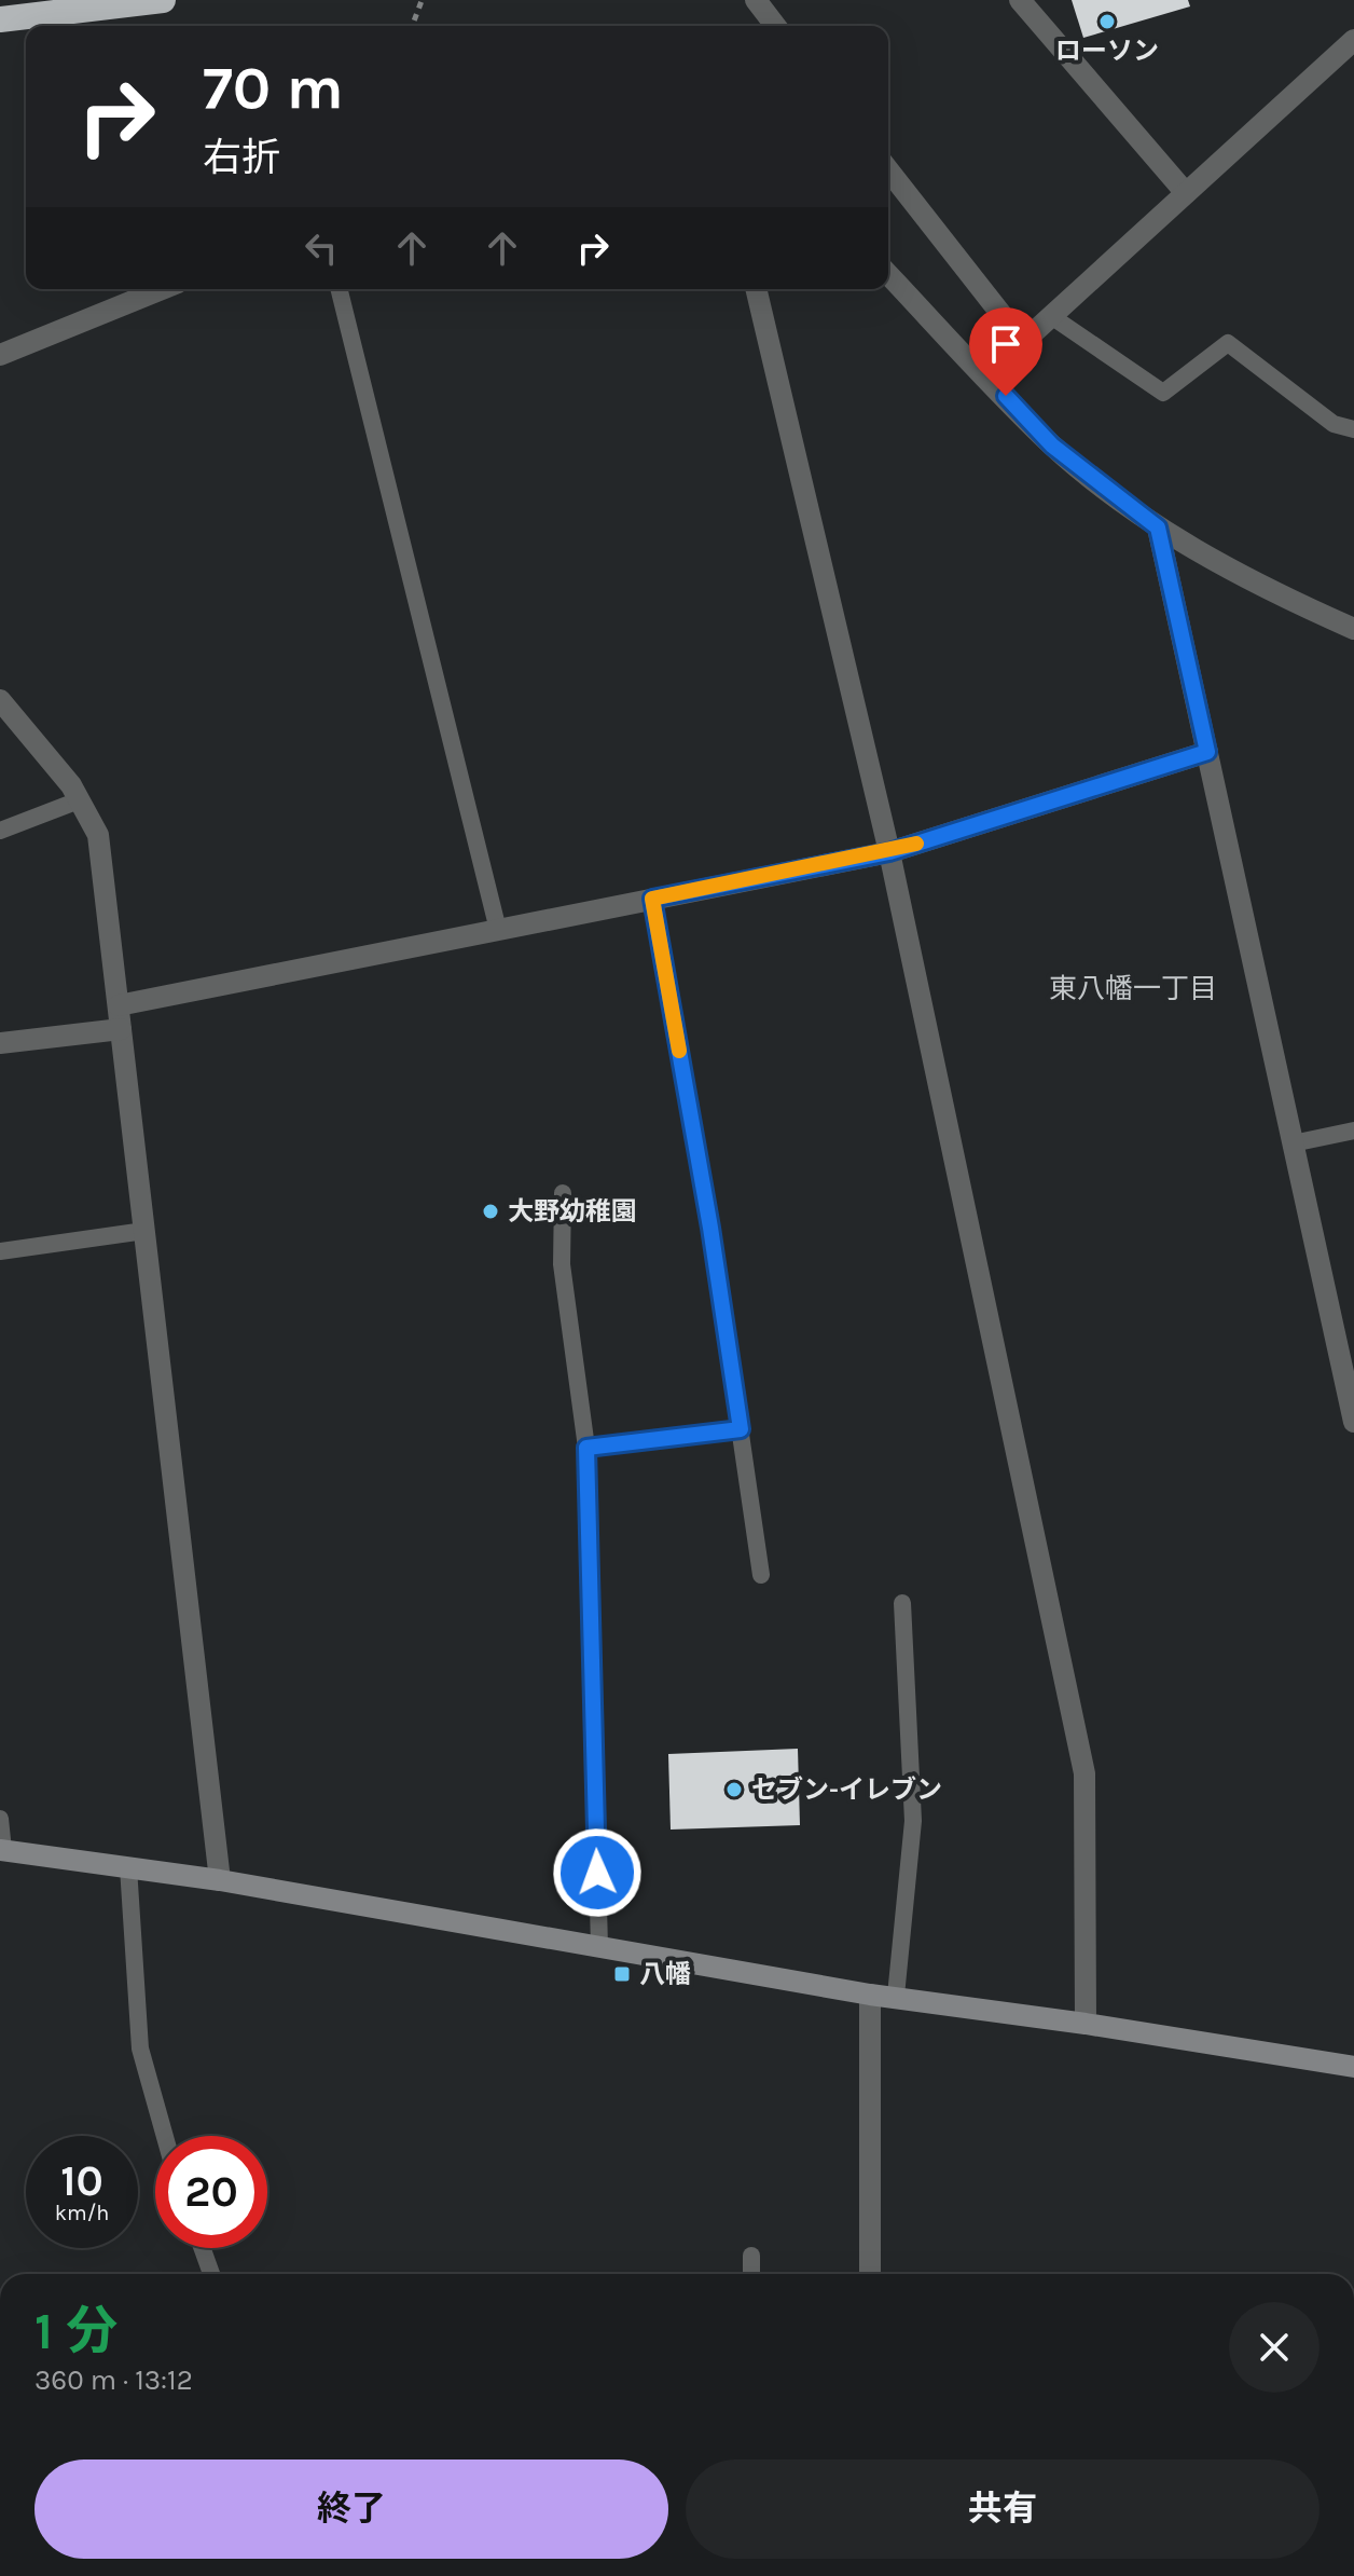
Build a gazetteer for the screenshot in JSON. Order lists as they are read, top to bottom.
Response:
{
  "districts": ["東八幡一丁目"],
  "places": {
    "other": ["ローソン", "大野幼稚園", "セブン-イレブン"],
    "transit": ["八幡"]
  },
  "page": {
    "turn": ["70 m", "右折"],
    "speed": "10 km/h",
    "limit": "20",
    "heading": ["1 分", "360 m · 13:12"],
    "buttons": ["終了", "共有"]
  }
}
